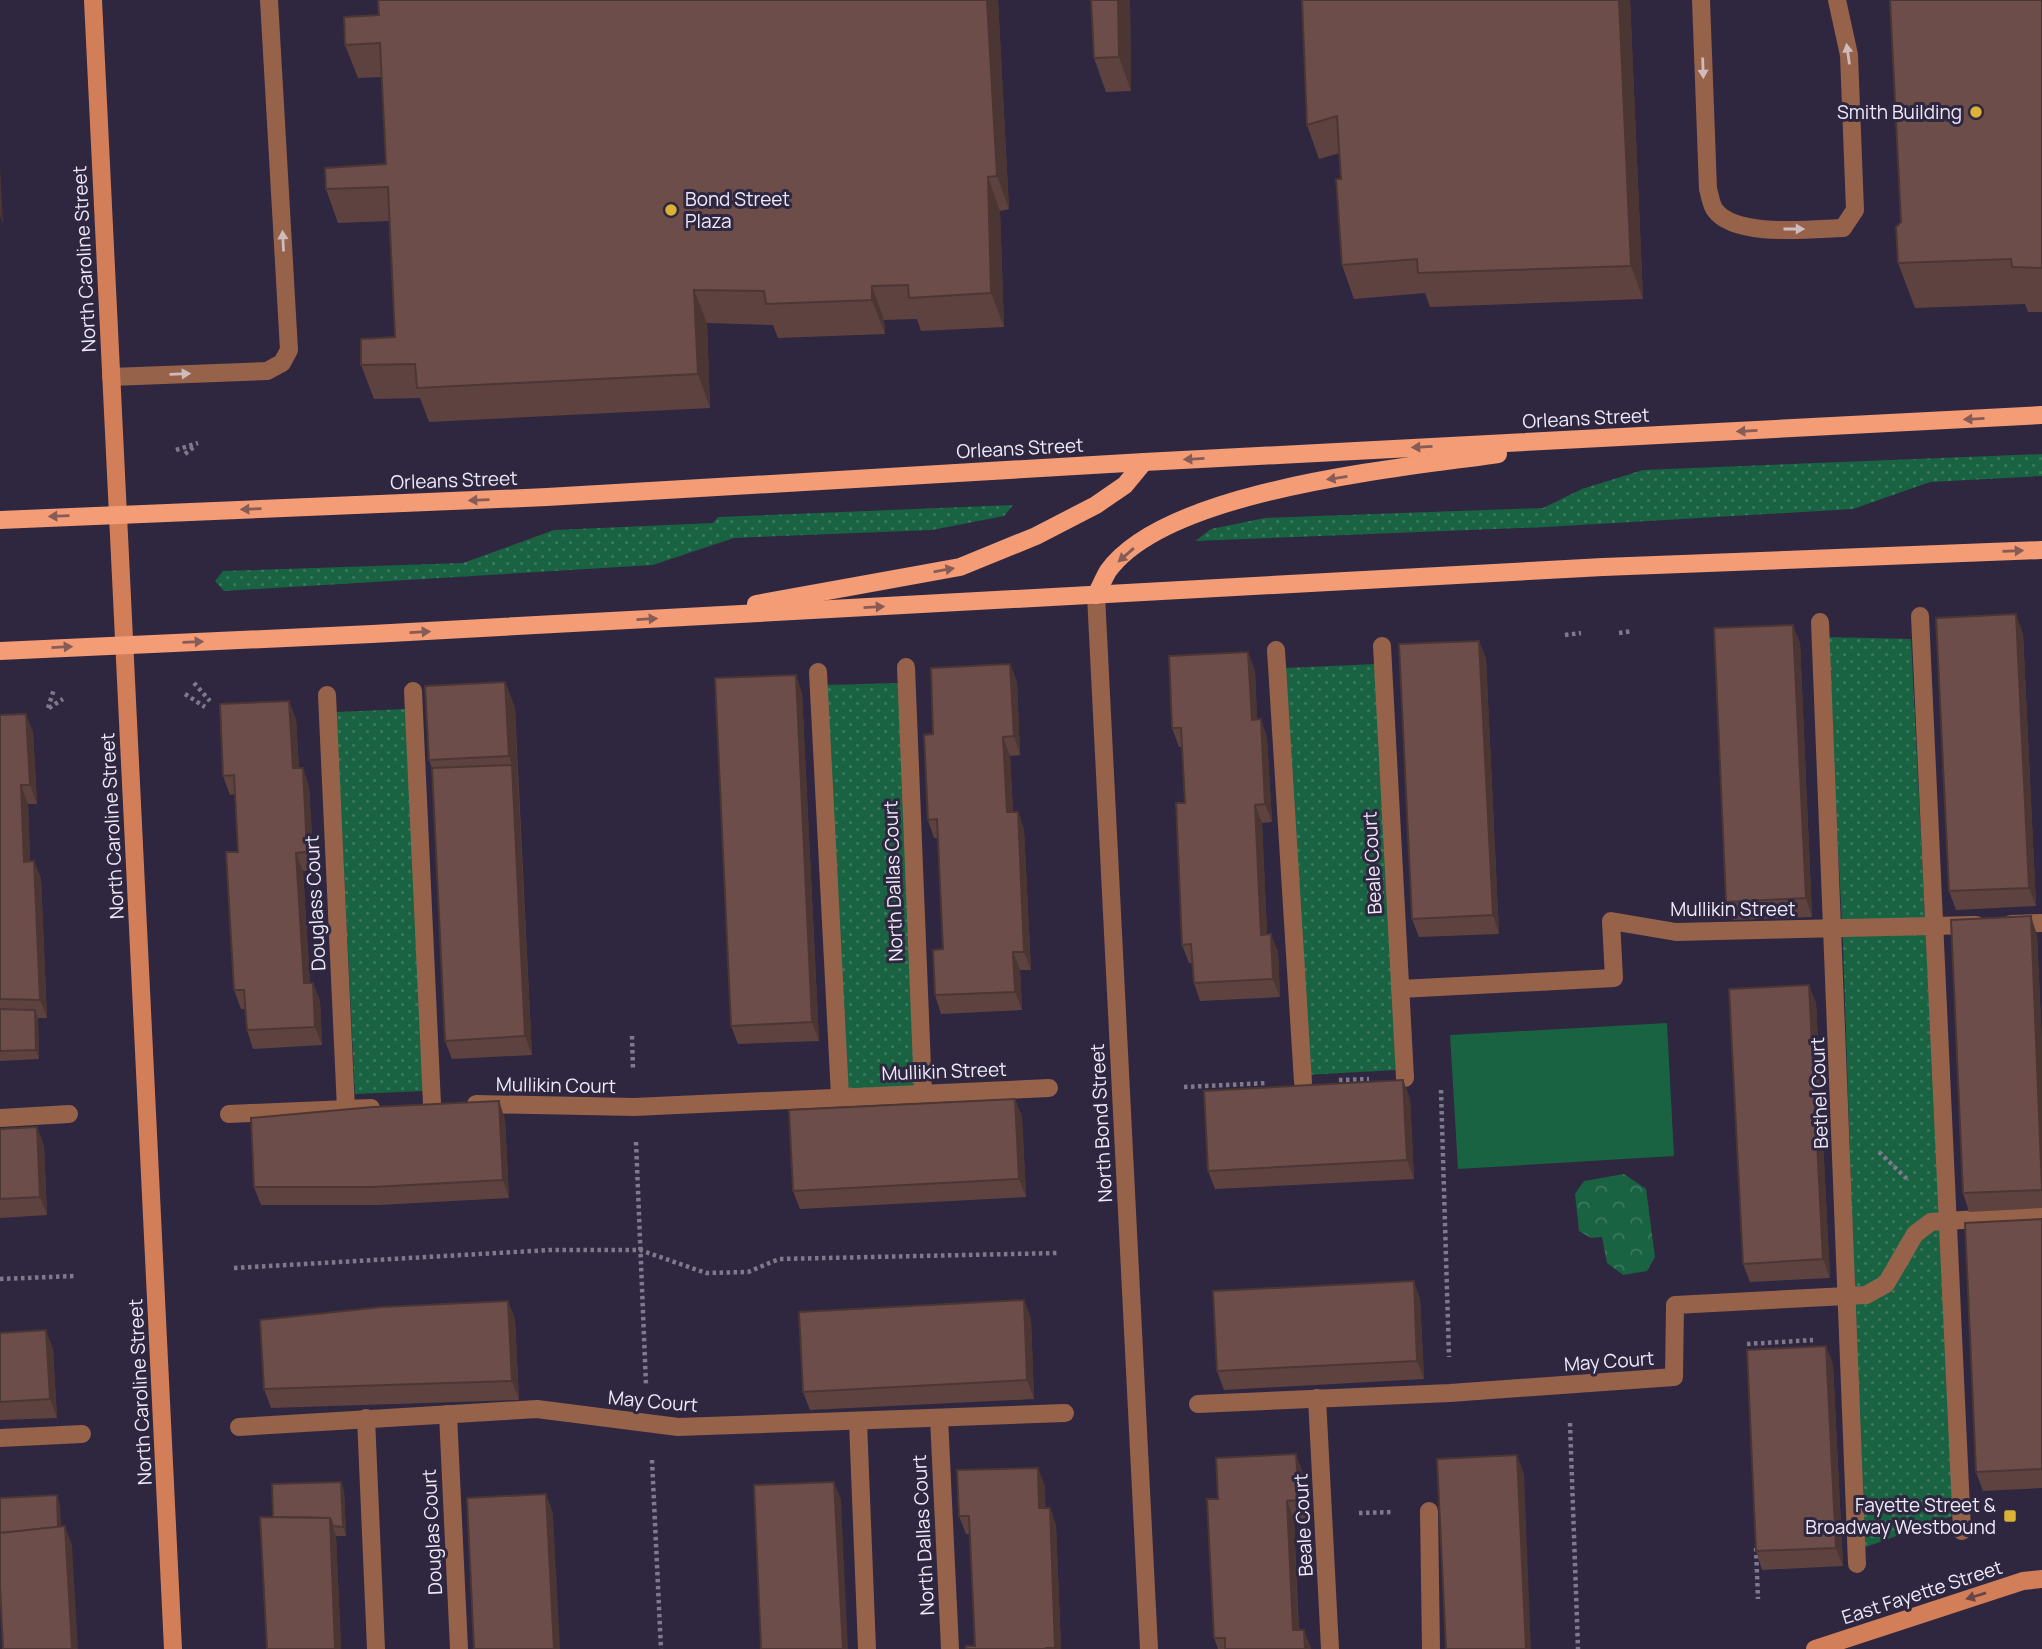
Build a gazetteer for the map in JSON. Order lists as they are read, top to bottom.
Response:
{
  "streets": {
    "main road": ["Orleans Street"],
    "street": [
      "North Caroline Street",
      "Beale Court",
      "North Dallas Court",
      "Douglass Court",
      "Mullikin Street",
      "Mullikin Court",
      "Bethel Court",
      "North Bond Street",
      "May Court",
      "Douglas Court",
      "East Fayette Street"
    ]
  },
  "crossings": [
    ["North Caroline Street", "Orleans Street"],
    ["Beale Court", "Mullikin Street"],
    ["Beale Court", "May Court"],
    ["North Dallas Court", "Mullikin Street"],
    ["North Dallas Court", "May Court"],
    ["Mullikin Street", "Mullikin Court"],
    ["Mullikin Street", "Bethel Court"],
    ["Bethel Court", "May Court"],
    ["May Court", "Douglas Court"]
  ],
  "one_way": ["East Fayette Street"],
  "places": {
    "other": ["Smith Building", "Bond Street Plaza"],
    "transit": ["Fayette Street & Broadway Westbound"]
  }
}
